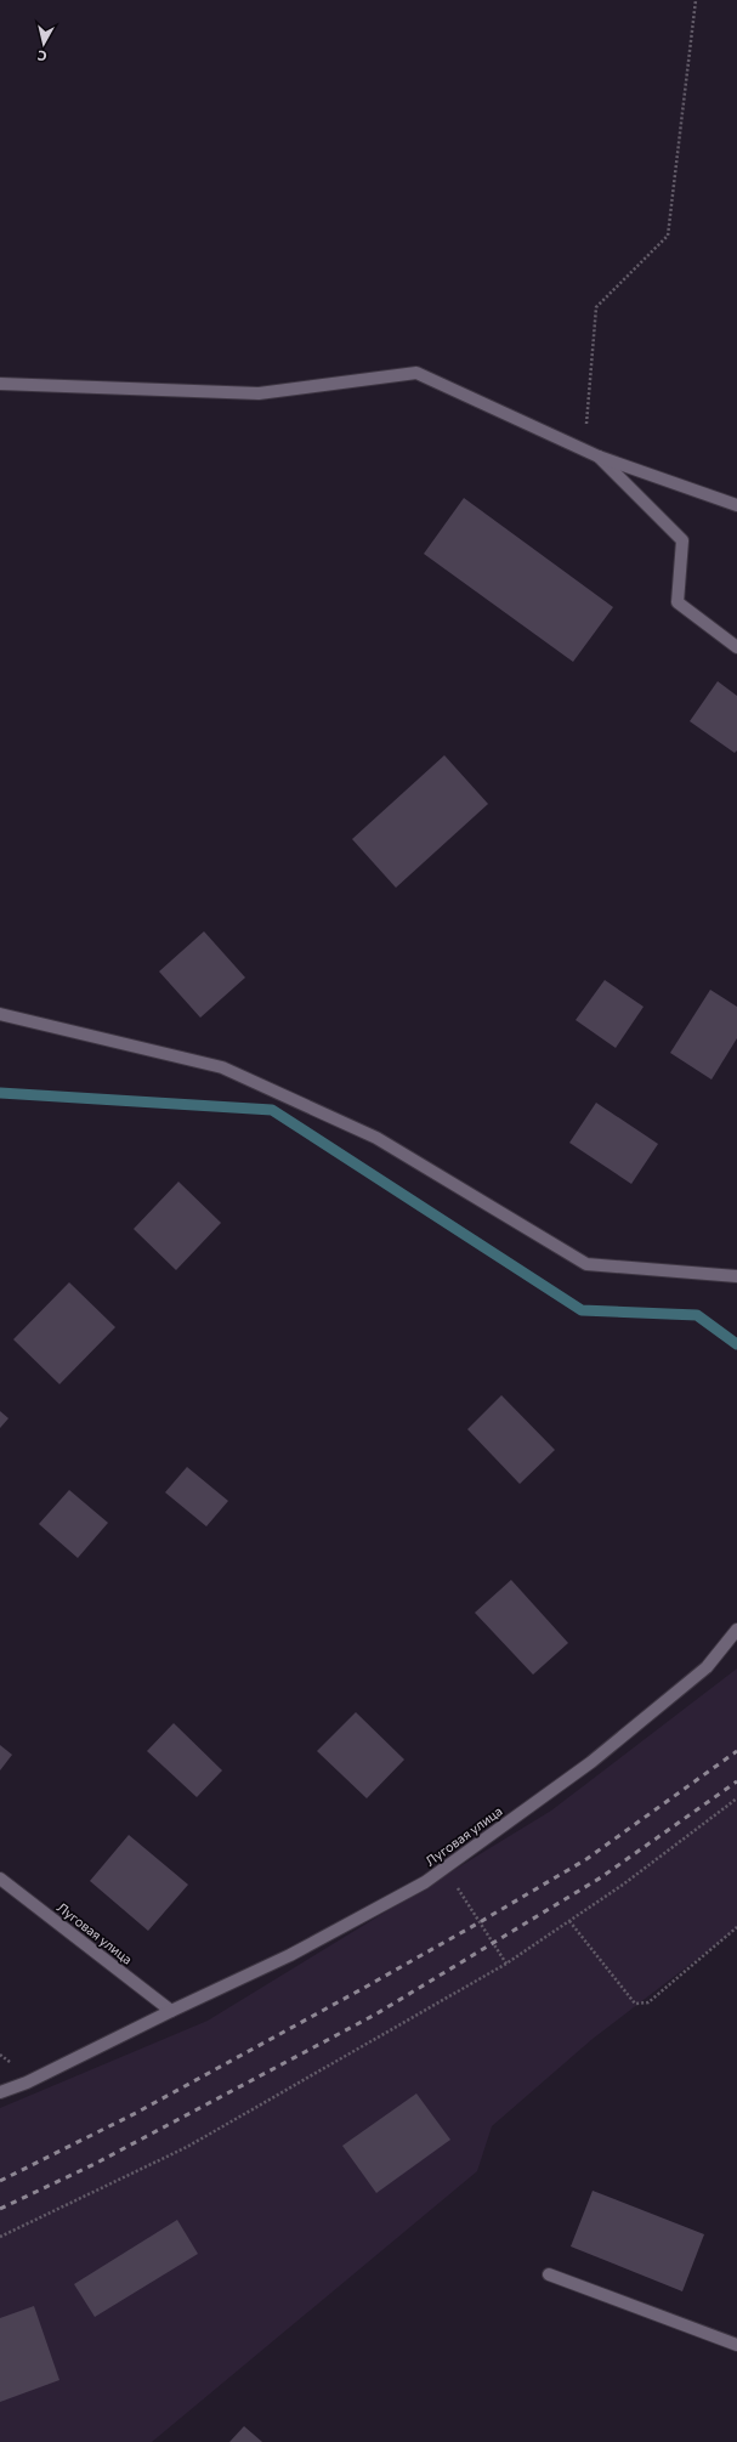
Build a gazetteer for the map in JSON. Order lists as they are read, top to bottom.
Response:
{
  "streets": {
    "street": ["Луговая улица"]
  },
  "north": "bottom"
}
